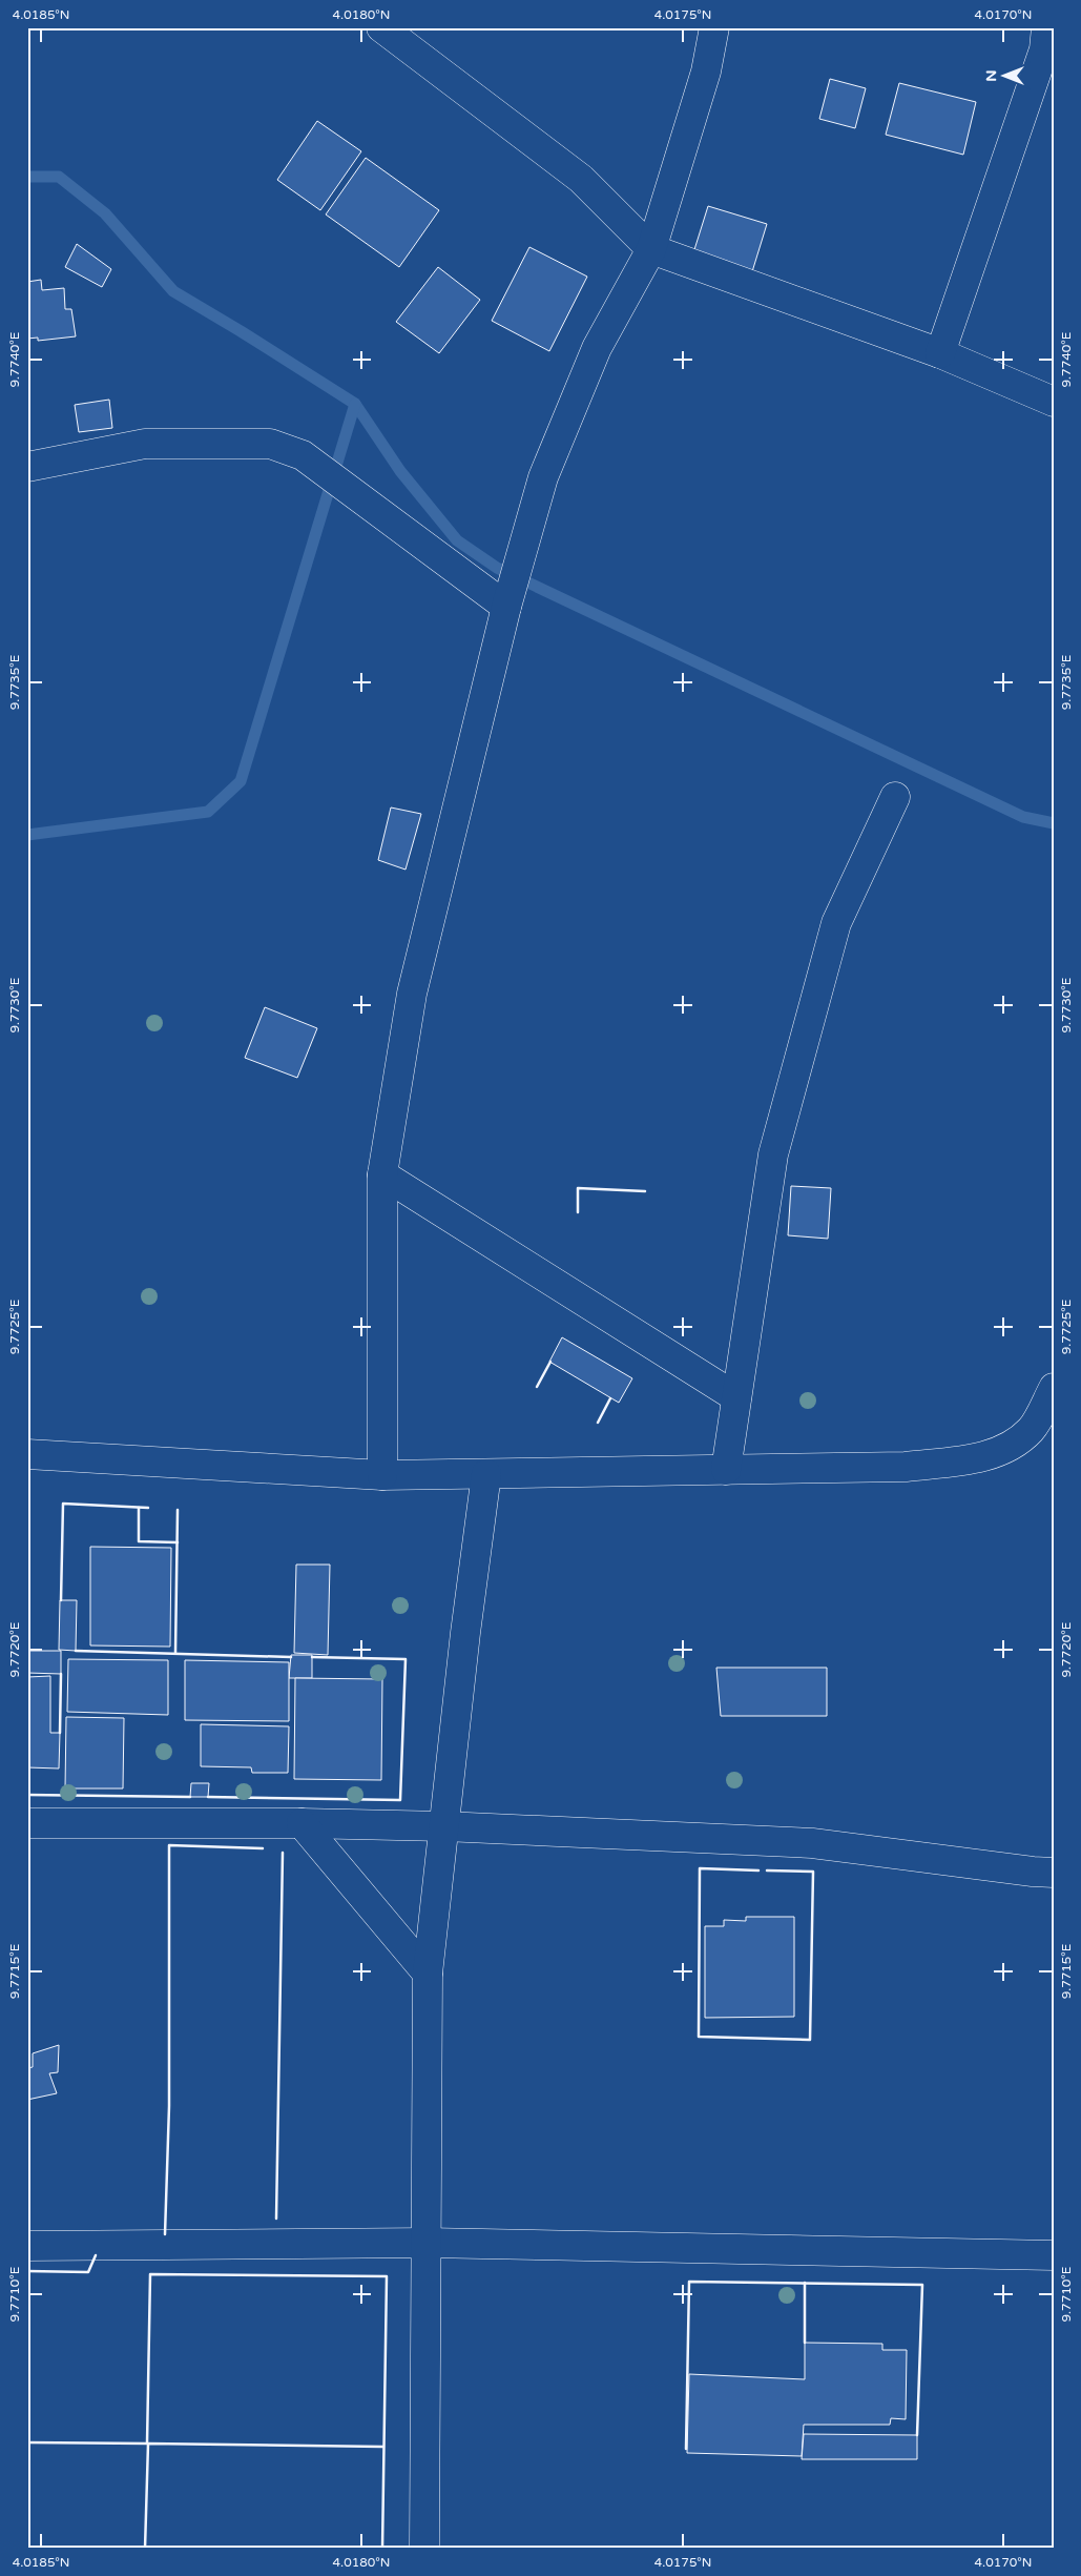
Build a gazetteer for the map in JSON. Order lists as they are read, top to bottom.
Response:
{
  "north": "left",
  "coordinates": [
    "4.0185°N",
    "4.0180°N",
    "4.0175°N",
    "4.0170°N",
    "9.7740°E",
    "9.7735°E",
    "9.7730°E",
    "9.7725°E",
    "9.7720°E",
    "9.7715°E",
    "9.7710°E"
  ]
}
